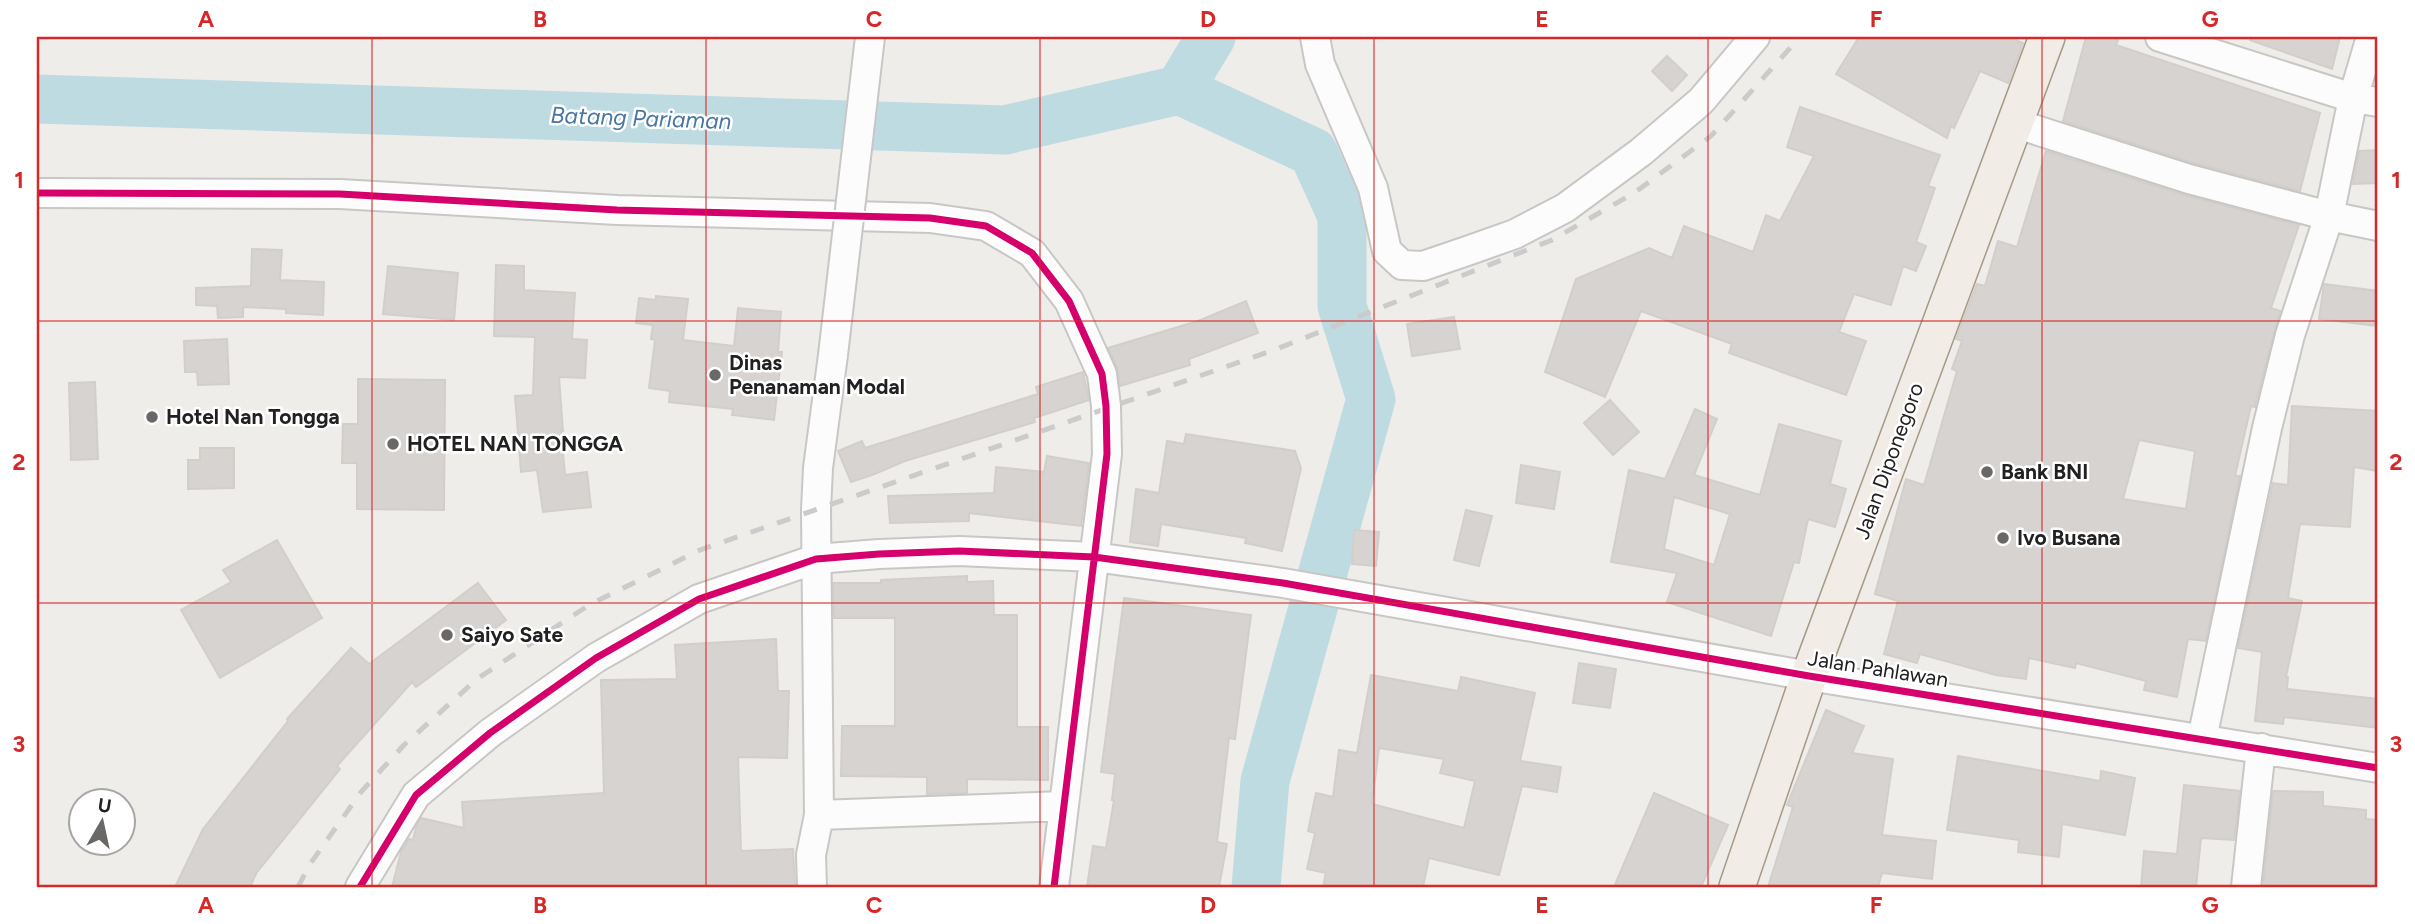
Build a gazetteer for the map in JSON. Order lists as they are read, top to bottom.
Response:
{
  "streets": {
    "main road": ["Jalan Diponegoro"],
    "street": ["Jalan Pahlawan"]
  },
  "crossings": [
    ["Jalan Diponegoro", "Jalan Pahlawan"]
  ],
  "water": ["Batang Pariaman"],
  "places": [
    "Dinas Penanaman Modal",
    "Hotel Nan Tongga",
    "HOTEL NAN TONGGA",
    "Bank BNI",
    "Ivo Busana",
    "Saiyo Sate"
  ],
  "north": "top",
  "grid": {
    "columns": [
      "A",
      "B",
      "C",
      "D",
      "E",
      "F",
      "G"
    ],
    "rows": ["1", "2", "3"]
  }
}
